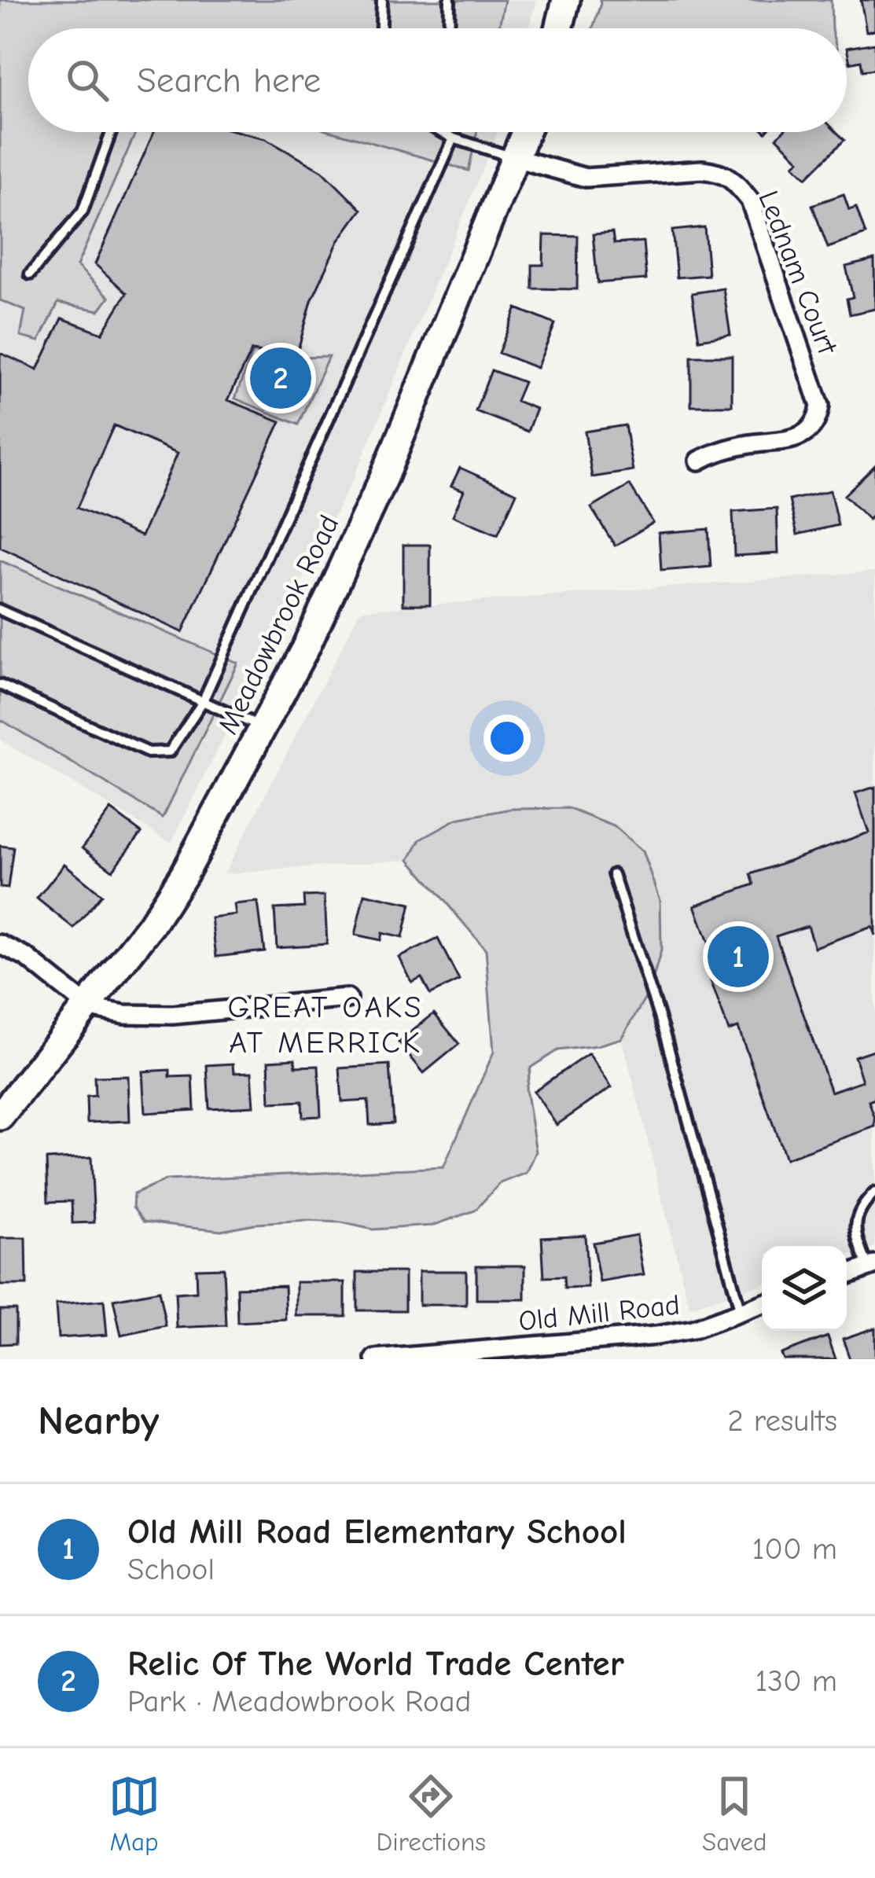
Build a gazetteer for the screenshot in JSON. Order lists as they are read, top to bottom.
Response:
{
  "streets": {
    "street": ["Lednam Court", "Meadowbrook Road", "Old Mill Road"]
  },
  "crossings": [
    ["Lednam Court", "Meadowbrook Road"]
  ],
  "districts": ["GREAT OAKS AT MERRICK"],
  "page": {
    "search": "Search here",
    "pins": ["2", "1"],
    "heading": ["Nearby", "2 results"],
    "list": [
      {
        "mark": "1",
        "name": "Old Mill Road Elementary School",
        "note": "School",
        "value": "100 m"
      },
      {
        "mark": "2",
        "name": "Relic Of The World Trade Center",
        "note": "Park · Meadowbrook Road",
        "value": "130 m"
      }
    ],
    "nav": ["Map", "Directions", "Saved"]
  }
}
